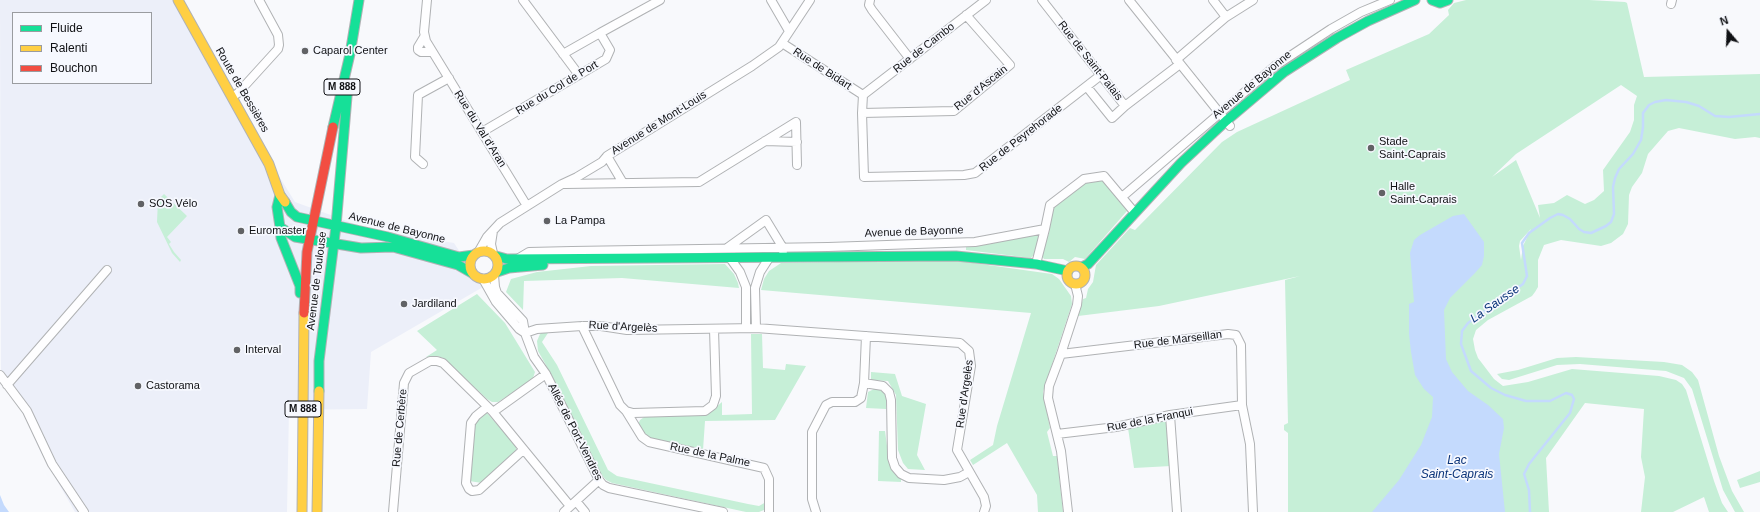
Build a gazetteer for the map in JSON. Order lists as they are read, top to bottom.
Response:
{
  "streets": {
    "street": [
      "Rue de Cambo",
      "Rue de Saint-Palais",
      "Rue de Bidart",
      "Avenue de Bayonne",
      "M 888",
      "Rue du Col de Port",
      "Rue d'Ascain",
      "Route de Bessières",
      "Avenue de Mont-Louis",
      "Rue du Val d'Aran",
      "Rue de Peyrehorade",
      "Avenue de Toulouse",
      "Rue d'Argelès",
      "Rue de Marseillan",
      "Rue de la Franqui",
      "Rue de Cerbère",
      "Allée de Port-Vendres",
      "Rue de la Palme"
    ]
  },
  "crossings": [
    ["Rue de Cambo", "Rue de Bidart"],
    ["Rue de Cambo", "Rue d'Ascain"],
    ["Rue de Cambo", "Rue de Peyrehorade"],
    ["Rue de Saint-Palais", "Rue de Peyrehorade"],
    ["Rue de Bidart", "Avenue de Mont-Louis"],
    ["Rue de Bidart", "Rue de Peyrehorade"],
    ["Avenue de Bayonne", "Route de Bessières"],
    ["Avenue de Bayonne", "Avenue de Mont-Louis"],
    ["Avenue de Bayonne", "Avenue de Toulouse"],
    ["Avenue de Bayonne", "Allée de Port-Vendres"],
    ["Rue du Col de Port", "Rue du Val d'Aran"],
    ["Rue d'Ascain", "Rue de Peyrehorade"],
    ["Route de Bessières", "Avenue de Toulouse"],
    ["Avenue de Mont-Louis", "Rue du Val d'Aran"],
    ["Avenue de Mont-Louis", "Allée de Port-Vendres"],
    ["Rue d'Argelès", "Allée de Port-Vendres"],
    ["Rue de Marseillan", "Rue de la Franqui"]
  ],
  "water": ["La Sausse", "Lac Saint-Caprais"],
  "places": [
    "Caparol Center",
    "Stade Saint-Caprais",
    "Halle Saint-Caprais",
    "SOS Vélo",
    "La Pampa",
    "Euromaster",
    "Jardiland",
    "Interval",
    "Castorama"
  ],
  "legend": ["Fluide", "Ralenti", "Bouchon"],
  "north": "top"
}
